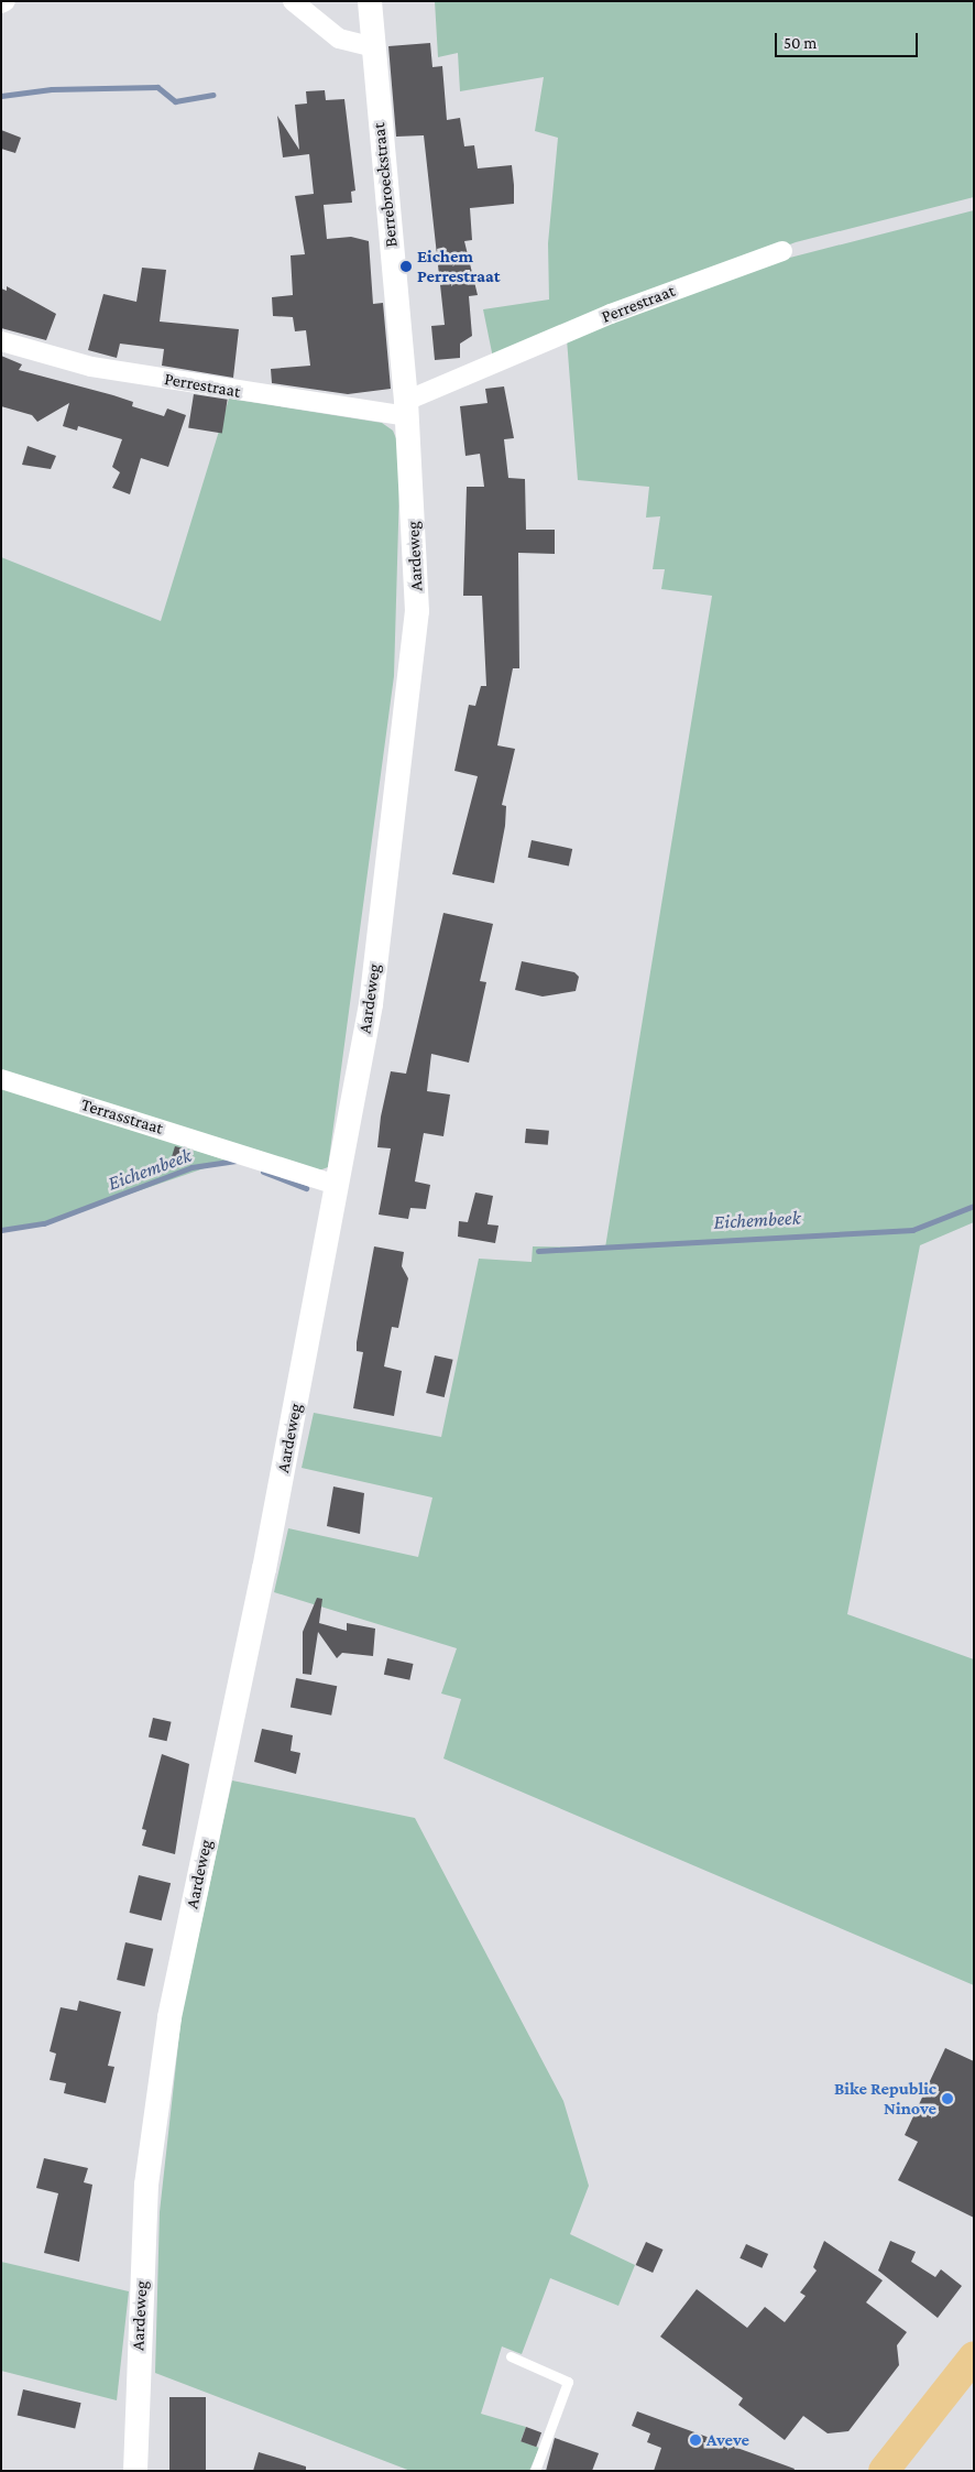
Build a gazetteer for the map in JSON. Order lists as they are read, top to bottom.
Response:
{
  "streets": {
    "street": [
      "Berrebroeckstraat",
      "Perrestraat",
      "Aardeweg",
      "Terrasstraat"
    ]
  },
  "crossings": [
    ["Berrebroeckstraat", "Perrestraat"],
    ["Berrebroeckstraat", "Aardeweg"],
    ["Perrestraat", "Aardeweg"],
    ["Aardeweg", "Terrasstraat"]
  ],
  "water": ["Eichembeek"],
  "places": ["Eichem Perrestraat", "Bike Republic Ninove", "Aveve"],
  "scale_bar": "50 m"
}
